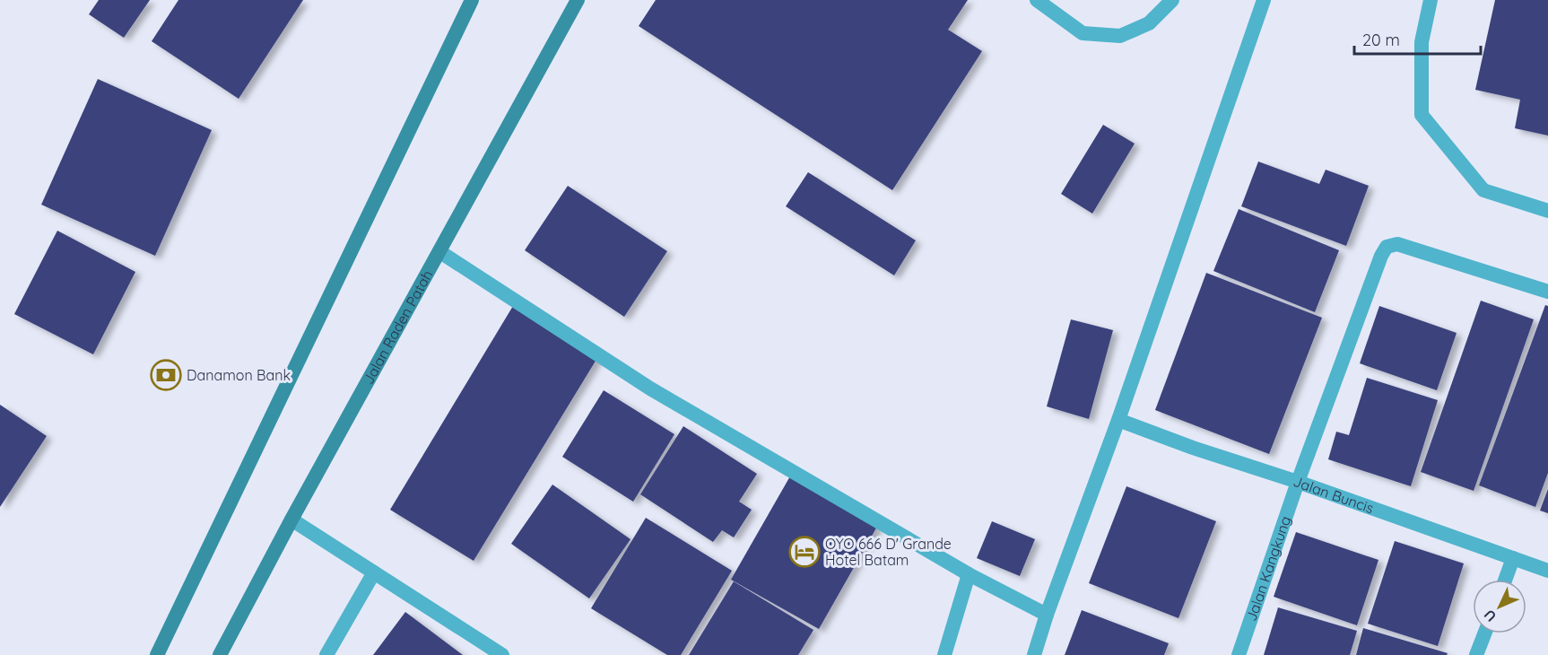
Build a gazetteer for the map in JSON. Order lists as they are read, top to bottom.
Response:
{
  "streets": {
    "main road": ["Jalan Raden Patah"],
    "street": ["Jalan Buncis", "Jalan Kangkung"]
  },
  "crossings": [
    ["Jalan Buncis", "Jalan Kangkung"]
  ],
  "places": {
    "bank": ["Danamon Bank"],
    "hotel": ["OYO 666 D' Grande Hotel Batam"]
  },
  "scale_bar": "20 m",
  "north": "bottom left"
}
